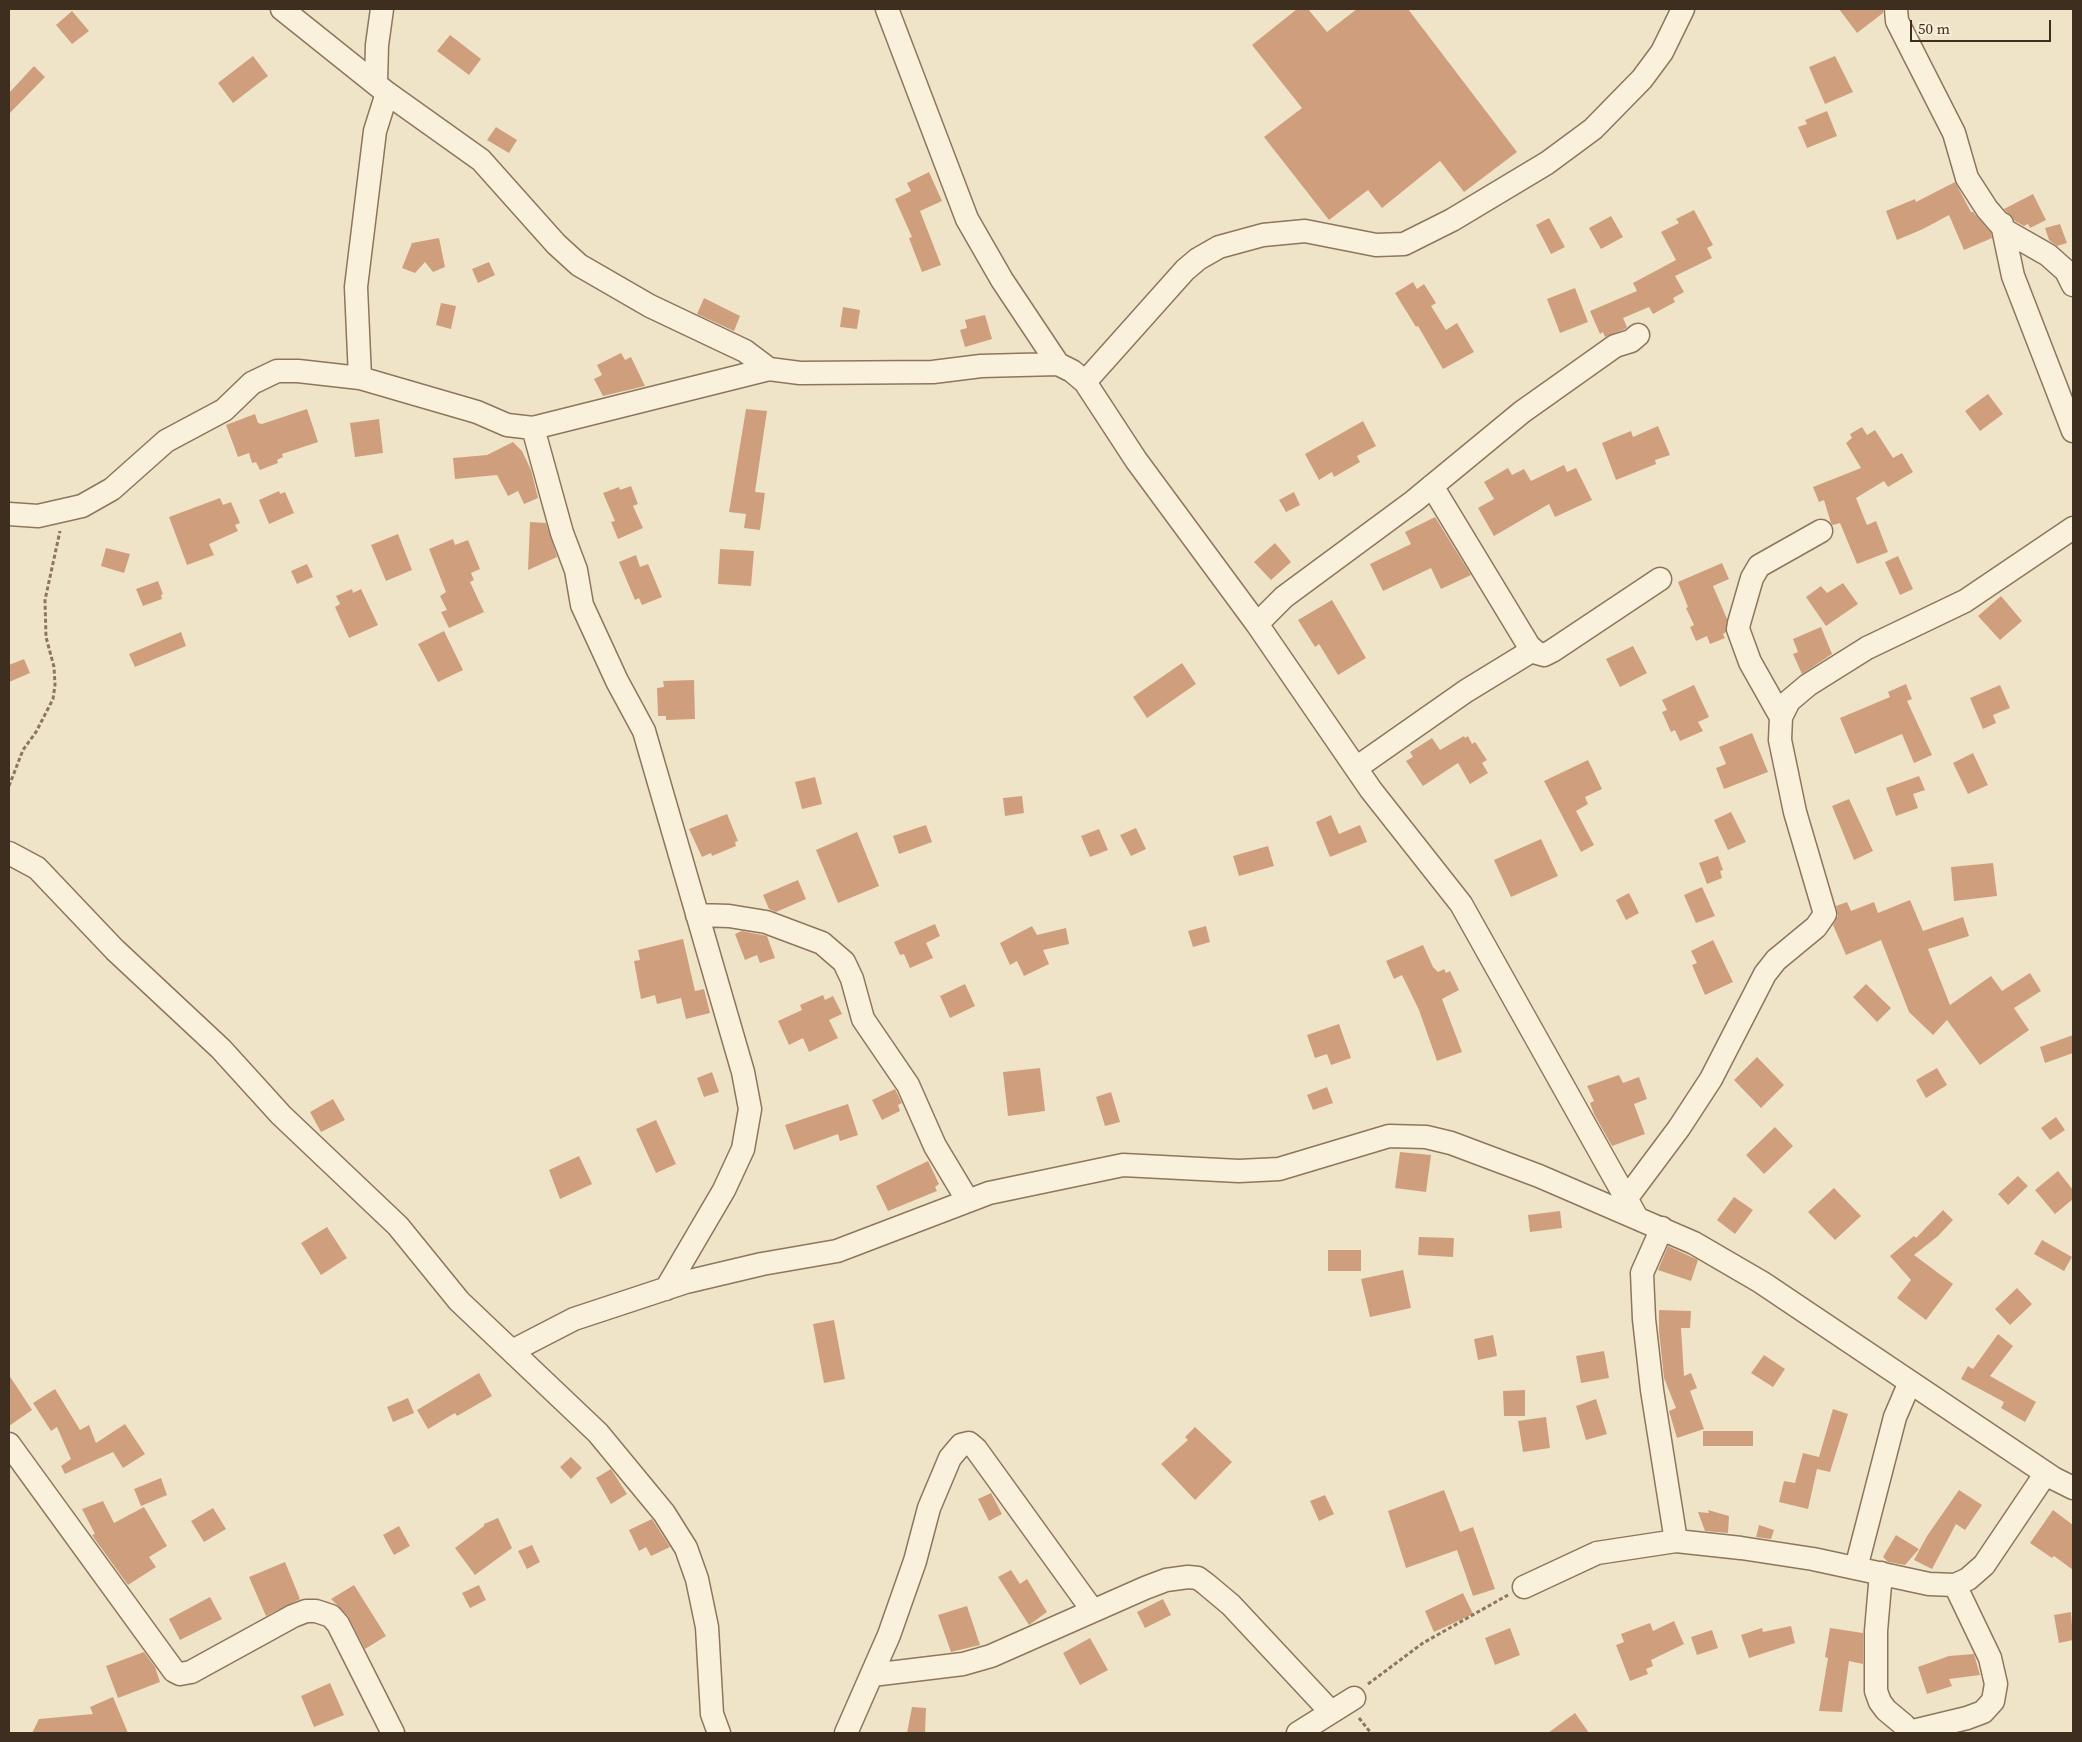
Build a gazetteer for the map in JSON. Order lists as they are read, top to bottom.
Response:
{
  "scale_bar": "50 m"
}
